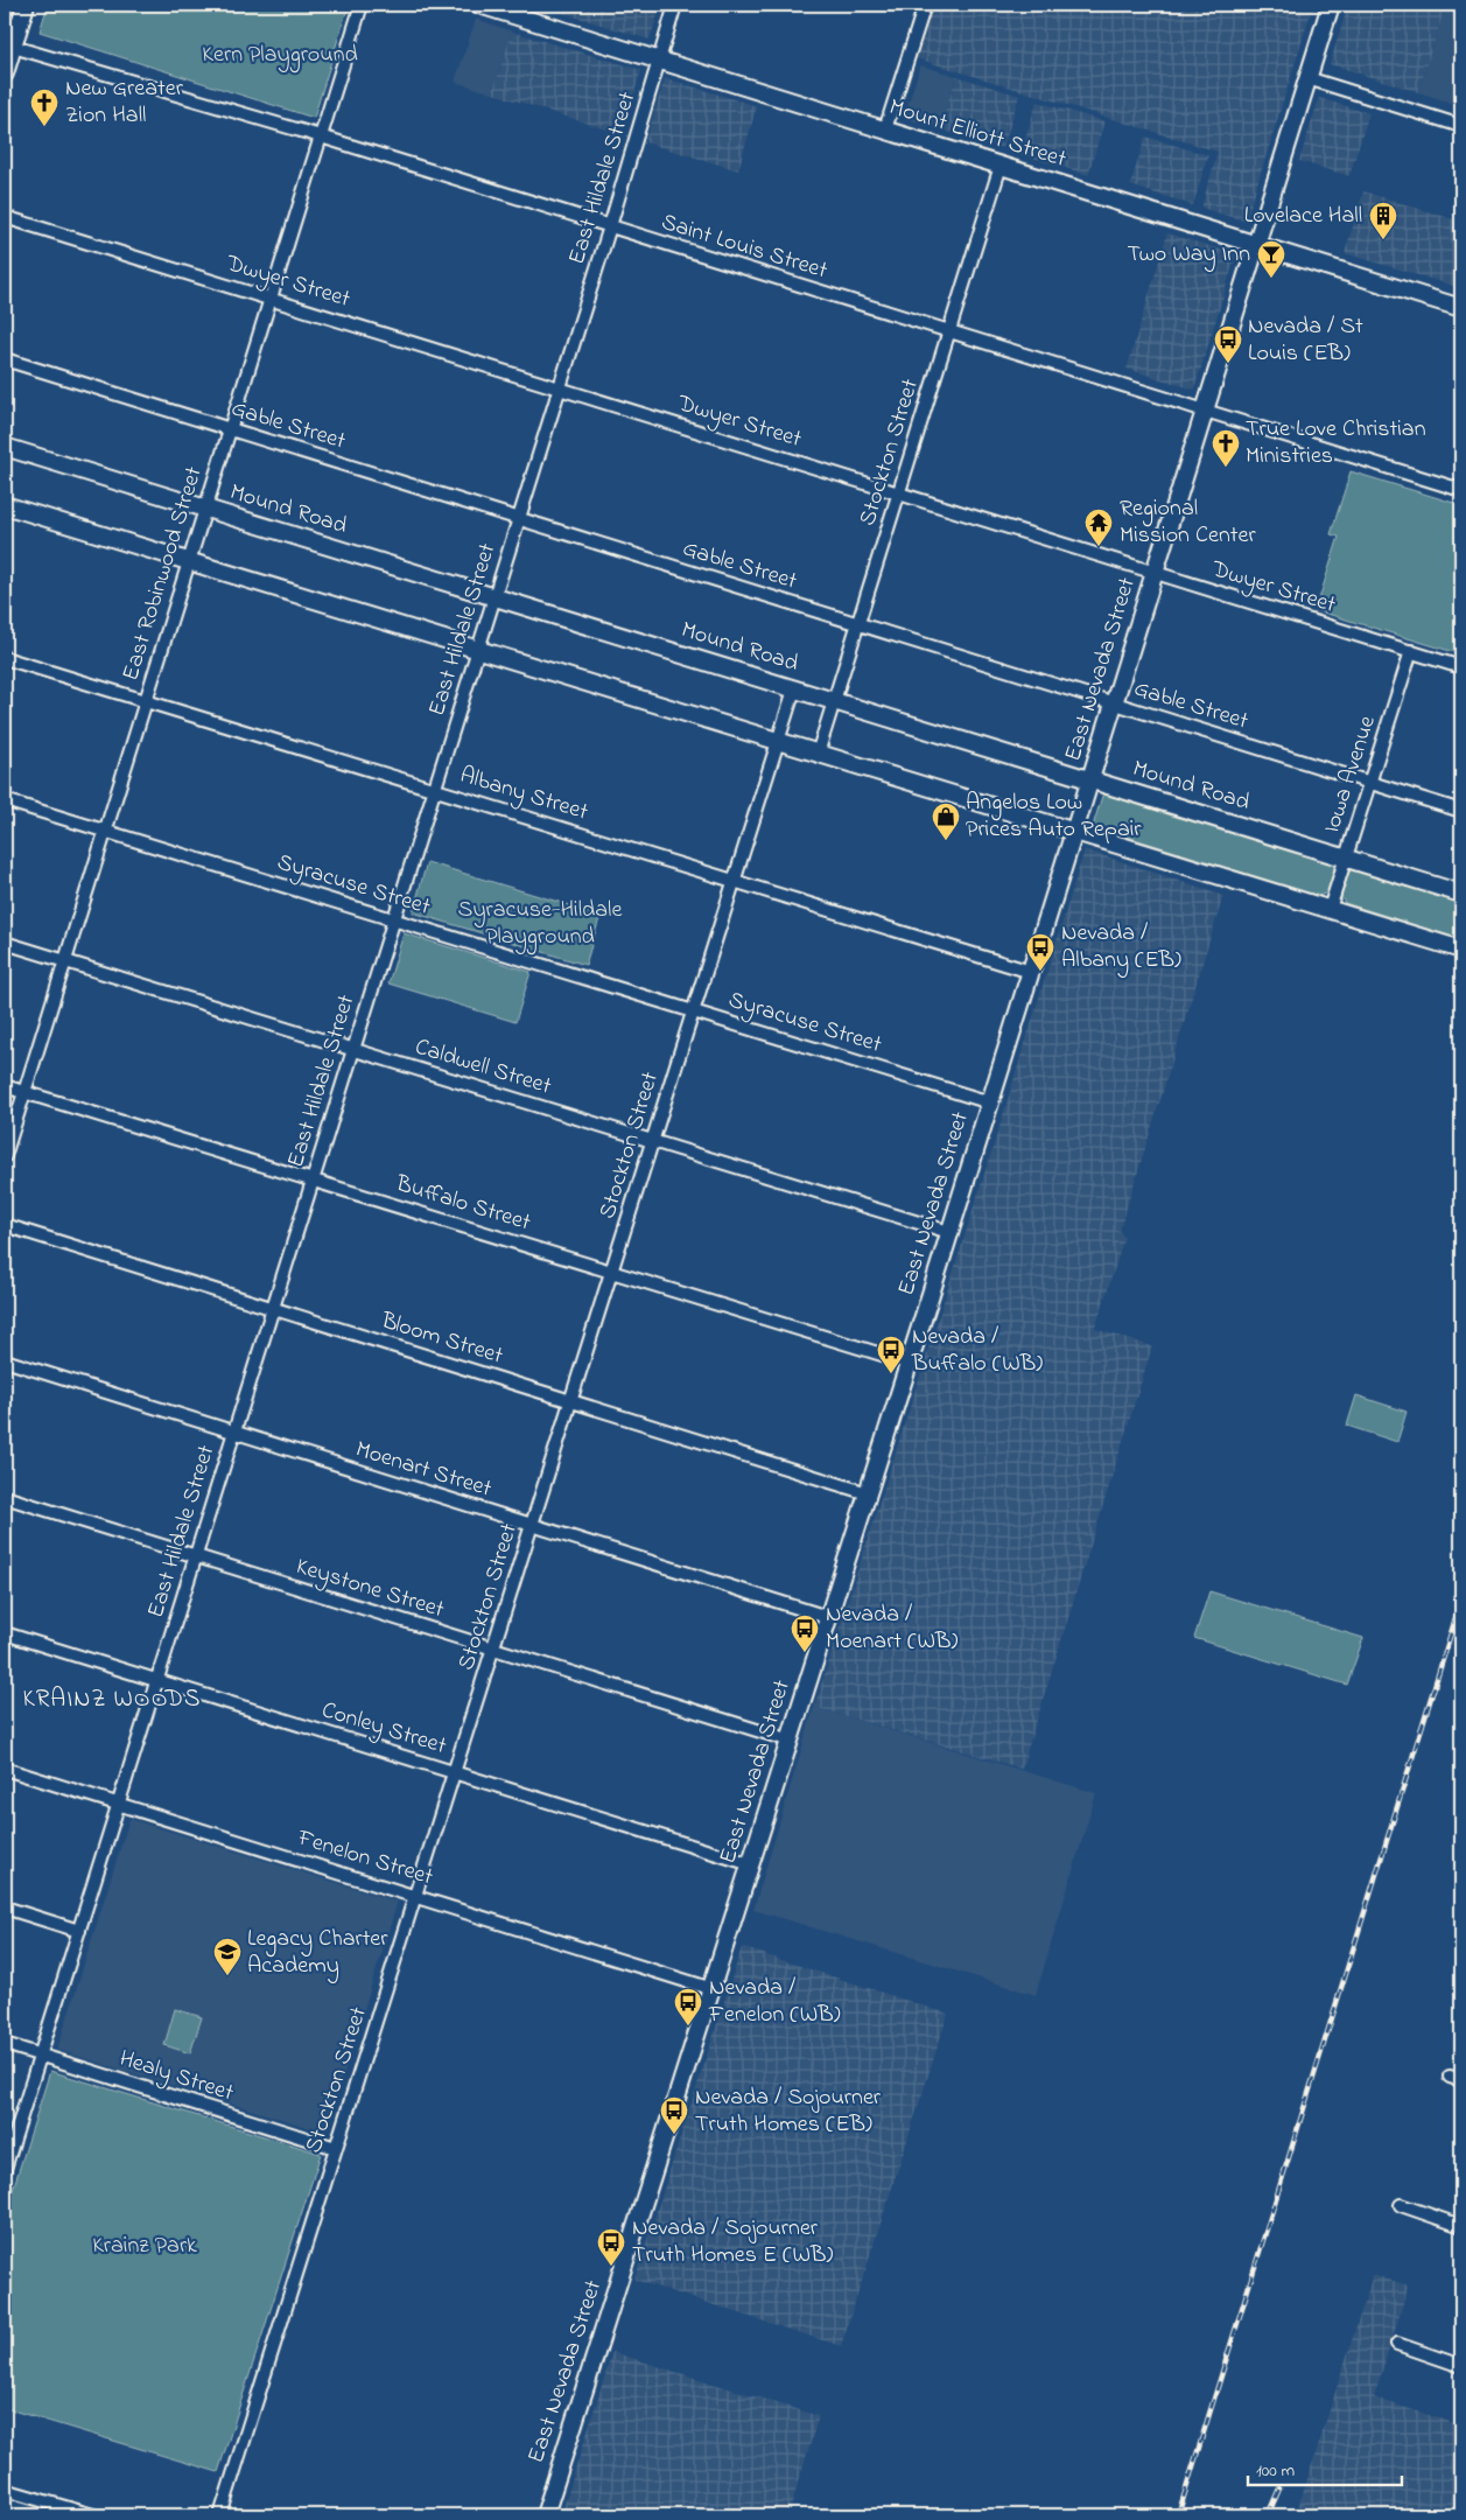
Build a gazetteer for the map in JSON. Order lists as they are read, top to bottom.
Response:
{
  "streets": {
    "street": [
      "Mount Elliott Street",
      "East Hildale Street",
      "Saint Louis Street",
      "Dwyer Street",
      "Gable Street",
      "Stockton Street",
      "Mound Road",
      "East Robinwood Street",
      "East Nevada Street",
      "Iowa Avenue",
      "Albany Street",
      "Syracuse Street",
      "Caldwell Street",
      "Buffalo Street",
      "Bloom Street",
      "Moenart Street",
      "Keystone Street",
      "Conley Street",
      "Fenelon Street",
      "Healy Street"
    ]
  },
  "crossings": [
    ["Mount Elliott Street", "East Hildale Street"],
    ["Mount Elliott Street", "Stockton Street"],
    ["Mount Elliott Street", "East Nevada Street"],
    ["East Hildale Street", "Saint Louis Street"],
    ["East Hildale Street", "Dwyer Street"],
    ["East Hildale Street", "Gable Street"],
    ["East Hildale Street", "Mound Road"],
    ["East Hildale Street", "Albany Street"],
    ["East Hildale Street", "Syracuse Street"],
    ["East Hildale Street", "Caldwell Street"],
    ["East Hildale Street", "Buffalo Street"],
    ["East Hildale Street", "Bloom Street"],
    ["East Hildale Street", "Moenart Street"],
    ["East Hildale Street", "Keystone Street"],
    ["East Hildale Street", "Conley Street"],
    ["East Hildale Street", "Fenelon Street"],
    ["East Hildale Street", "Healy Street"],
    ["Saint Louis Street", "Stockton Street"],
    ["Saint Louis Street", "East Robinwood Street"],
    ["Saint Louis Street", "East Nevada Street"],
    ["Dwyer Street", "Stockton Street"],
    ["Dwyer Street", "East Robinwood Street"],
    ["Dwyer Street", "East Nevada Street"],
    ["Dwyer Street", "Iowa Avenue"],
    ["Gable Street", "Stockton Street"],
    ["Gable Street", "East Robinwood Street"],
    ["Gable Street", "East Nevada Street"],
    ["Gable Street", "Iowa Avenue"],
    ["Stockton Street", "Mound Road"],
    ["Stockton Street", "Albany Street"],
    ["Stockton Street", "Syracuse Street"],
    ["Stockton Street", "Caldwell Street"],
    ["Stockton Street", "Buffalo Street"],
    ["Stockton Street", "Bloom Street"],
    ["Stockton Street", "Moenart Street"],
    ["Stockton Street", "Keystone Street"],
    ["Stockton Street", "Conley Street"],
    ["Stockton Street", "Fenelon Street"],
    ["Stockton Street", "Healy Street"],
    ["Mound Road", "East Robinwood Street"],
    ["Mound Road", "East Nevada Street"],
    ["Mound Road", "Iowa Avenue"],
    ["East Robinwood Street", "Albany Street"],
    ["East Robinwood Street", "Syracuse Street"],
    ["East Robinwood Street", "Caldwell Street"],
    ["East Robinwood Street", "Buffalo Street"],
    ["East Nevada Street", "Albany Street"],
    ["East Nevada Street", "Syracuse Street"],
    ["East Nevada Street", "Caldwell Street"],
    ["East Nevada Street", "Buffalo Street"],
    ["East Nevada Street", "Bloom Street"],
    ["East Nevada Street", "Moenart Street"],
    ["East Nevada Street", "Keystone Street"],
    ["East Nevada Street", "Conley Street"],
    ["East Nevada Street", "Fenelon Street"]
  ],
  "districts": ["KRAINZ WOODS"],
  "parks": ["Kern Playground", "Syracuse-Hildale Playground", "Krainz Park"],
  "places": {
    "church": ["New Greater Zion Hall", "True Love Christian Ministries"],
    "building": ["Lovelace Hall"],
    "bar": ["Two Way Inn"],
    "bus stop": [
      "Nevada / St Louis (EB)",
      "Nevada / Albany (EB)",
      "Nevada / Buffalo (WB)",
      "Nevada / Moenart (WB)",
      "Nevada / Fenelon (WB)",
      "Nevada / Sojourner Truth Homes (EB)",
      "Nevada / Sojourner Truth Homes E (WB)"
    ],
    "temple": ["Regional Mission Center"],
    "shop": ["Angelos Low Prices Auto Repair"],
    "school or university": ["Legacy Charter Academy"]
  },
  "scale_bar": "100 m"
}
